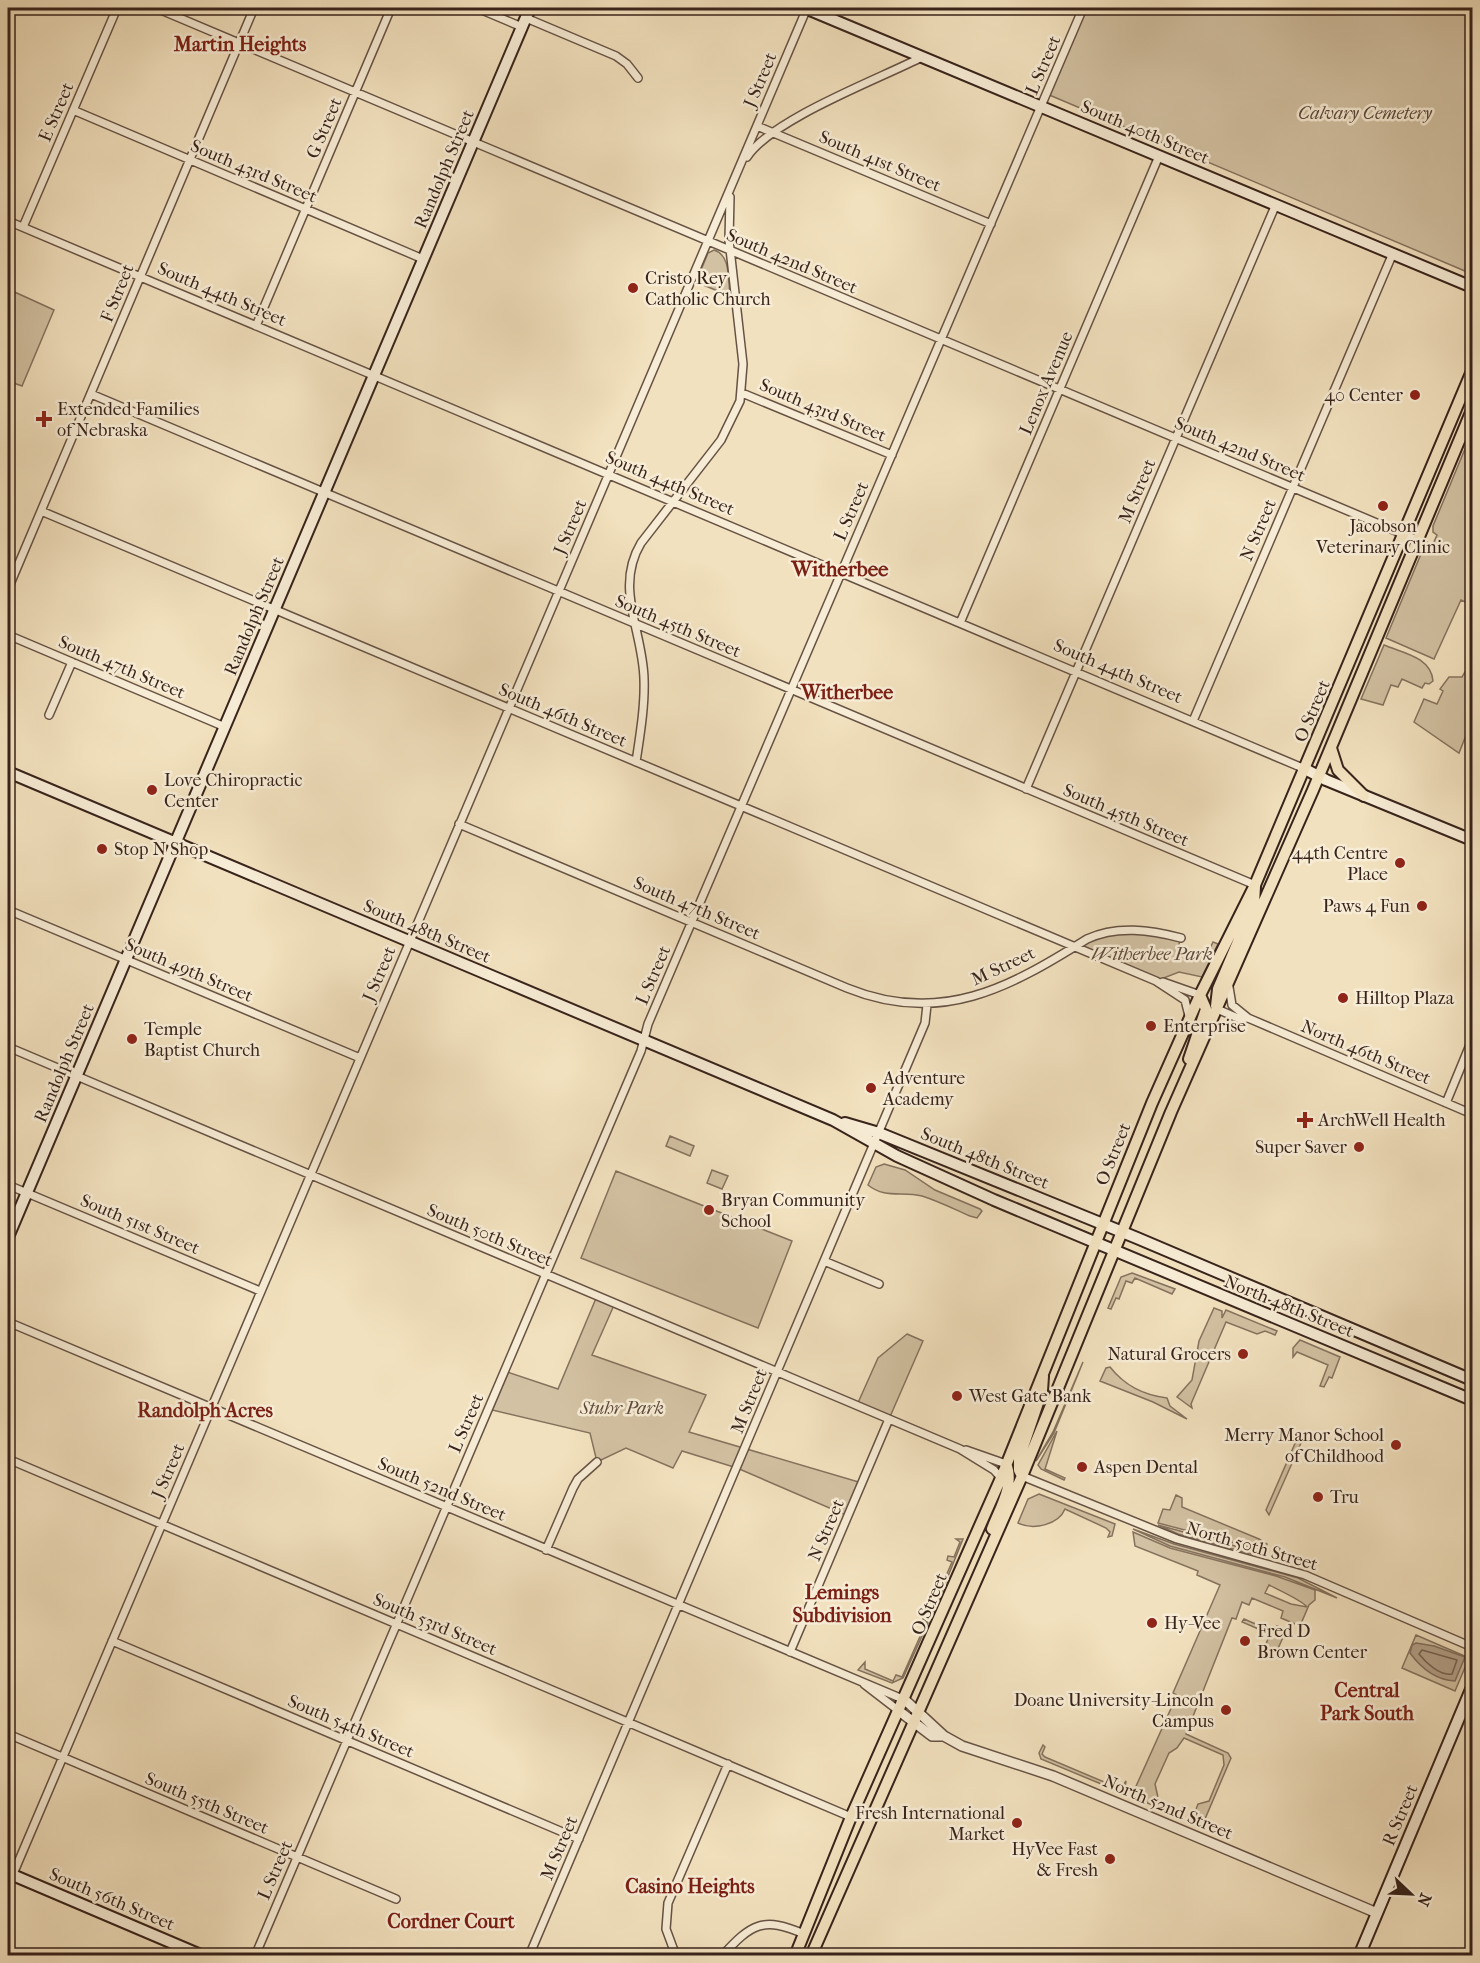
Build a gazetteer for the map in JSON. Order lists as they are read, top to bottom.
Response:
{
  "streets": {
    "main road": [
      "South 40th Street",
      "Randolph Street",
      "South 44th Street",
      "O Street",
      "South 48th Street",
      "North 48th Street",
      "R Street",
      "South 56th Street"
    ],
    "street": [
      "L Street",
      "J Street",
      "E Street",
      "G Street",
      "South 41st Street",
      "South 43rd Street",
      "South 42nd Street",
      "F Street",
      "Lenox Avenue",
      "M Street",
      "N Street",
      "South 45th Street",
      "South 47th Street",
      "South 46th Street",
      "South 49th Street",
      "North 46th Street",
      "South 51st Street",
      "South 50th Street",
      "South 52nd Street",
      "North 50th Street",
      "South 53rd Street",
      "South 54th Street",
      "South 55th Street",
      "North 52nd Street"
    ]
  },
  "crossings": [
    ["L Street", "South 40th Street"],
    ["L Street", "South 41st Street"],
    ["L Street", "South 43rd Street"],
    ["L Street", "South 42nd Street"],
    ["L Street", "South 44th Street"],
    ["L Street", "South 45th Street"],
    ["L Street", "South 47th Street"],
    ["L Street", "South 46th Street"],
    ["L Street", "South 48th Street"],
    ["L Street", "South 50th Street"],
    ["L Street", "South 52nd Street"],
    ["L Street", "South 53rd Street"],
    ["L Street", "South 54th Street"],
    ["L Street", "South 55th Street"],
    ["J Street", "South 40th Street"],
    ["J Street", "South 41st Street"],
    ["J Street", "South 42nd Street"],
    ["J Street", "South 44th Street"],
    ["J Street", "South 45th Street"],
    ["J Street", "South 47th Street"],
    ["J Street", "South 46th Street"],
    ["J Street", "South 48th Street"],
    ["J Street", "South 49th Street"],
    ["J Street", "South 51st Street"],
    ["J Street", "South 50th Street"],
    ["J Street", "South 52nd Street"],
    ["J Street", "South 53rd Street"],
    ["J Street", "South 54th Street"],
    ["J Street", "South 55th Street"],
    ["J Street", "South 56th Street"],
    ["E Street", "South 43rd Street"],
    ["E Street", "South 44th Street"],
    ["G Street", "South 43rd Street"],
    ["G Street", "South 42nd Street"],
    ["G Street", "South 44th Street"],
    ["South 40th Street", "Lenox Avenue"],
    ["South 40th Street", "M Street"],
    ["South 40th Street", "N Street"],
    ["Randolph Street", "South 43rd Street"],
    ["Randolph Street", "South 42nd Street"],
    ["Randolph Street", "South 44th Street"],
    ["Randolph Street", "South 45th Street"],
    ["Randolph Street", "South 47th Street"],
    ["Randolph Street", "South 46th Street"],
    ["Randolph Street", "South 48th Street"],
    ["Randolph Street", "South 49th Street"],
    ["Randolph Street", "South 51st Street"],
    ["Randolph Street", "South 50th Street"],
    ["South 43rd Street", "F Street"],
    ["South 42nd Street", "F Street"],
    ["South 42nd Street", "Lenox Avenue"],
    ["South 42nd Street", "M Street"],
    ["South 42nd Street", "N Street"],
    ["South 42nd Street", "O Street"],
    ["F Street", "South 44th Street"],
    ["F Street", "South 45th Street"],
    ["F Street", "South 46th Street"],
    ["South 44th Street", "Lenox Avenue"],
    ["South 44th Street", "M Street"],
    ["South 44th Street", "N Street"],
    ["South 44th Street", "O Street"],
    ["M Street", "South 45th Street"],
    ["M Street", "South 47th Street"],
    ["M Street", "South 46th Street"],
    ["M Street", "South 48th Street"],
    ["M Street", "South 50th Street"],
    ["M Street", "South 52nd Street"],
    ["M Street", "South 53rd Street"],
    ["M Street", "South 54th Street"],
    ["N Street", "South 50th Street"],
    ["N Street", "South 52nd Street"],
    ["South 45th Street", "O Street"],
    ["O Street", "South 46th Street"],
    ["O Street", "South 48th Street"],
    ["O Street", "North 46th Street"],
    ["O Street", "South 50th Street"],
    ["O Street", "North 48th Street"],
    ["O Street", "South 52nd Street"],
    ["O Street", "North 50th Street"],
    ["O Street", "South 53rd Street"],
    ["O Street", "North 52nd Street"],
    ["South 48th Street", "North 48th Street"],
    ["South 52nd Street", "North 52nd Street"],
    ["North 52nd Street", "R Street"]
  ],
  "districts": [
    "Martin Heights",
    "Witherbee",
    "Witherbee",
    "Randolph Acres",
    "Lemings Subdivision",
    "Central Park South",
    "Casino Heights",
    "Cordner Court"
  ],
  "parks": ["Calvary Cemetery", "Witherbee Park", "Stuhr Park"],
  "places": {
    "other": [
      "Cristo Rey Catholic Church",
      "40 Center",
      "Jacobson Veterinary Clinic",
      "Love Chiropractic Center",
      "Stop N Shop",
      "44th Centre Place",
      "Paws 4 Fun",
      "Hilltop Plaza",
      "Enterprise",
      "Temple Baptist Church",
      "Adventure Academy",
      "Super Saver",
      "Bryan Community School",
      "Natural Grocers",
      "West Gate Bank",
      "Merry Manor School of Childhood",
      "Aspen Dental",
      "Tru",
      "Hy-Vee",
      "Fred D Brown Center",
      "Doane University-Lincoln Campus",
      "Fresh International Market",
      "HyVee Fast & Fresh"
    ],
    "health": ["Extended Families of Nebraska", "ArchWell Health"]
  },
  "north": "bottom right"
}
